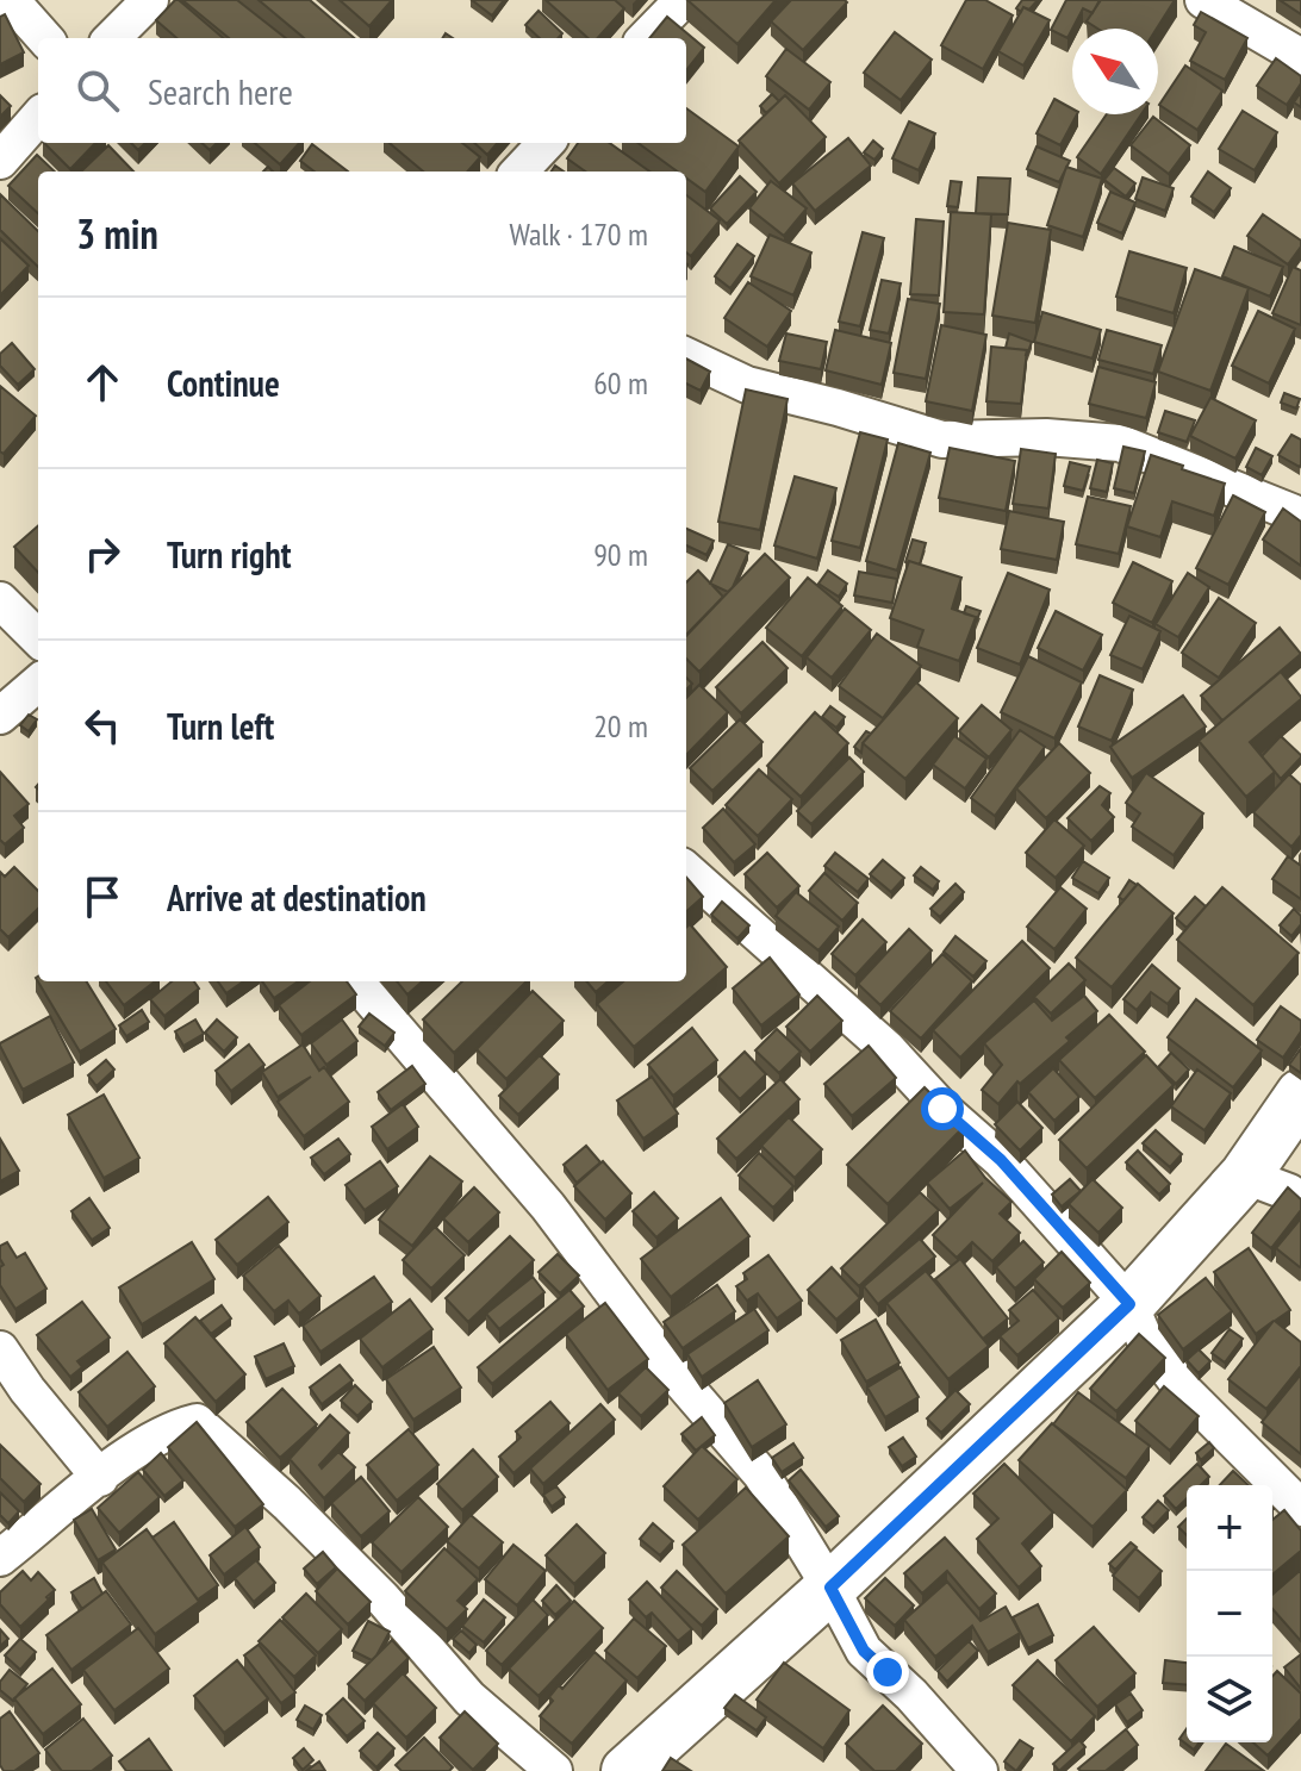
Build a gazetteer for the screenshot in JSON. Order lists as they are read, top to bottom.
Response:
{
  "north": "top left",
  "page": {
    "search": "Search here",
    "heading": ["3 min", "Walk · 170 m"],
    "list": [
      ["Continue", "60 m"],
      ["Turn right", "90 m"],
      ["Turn left", "20 m"],
      "Arrive at destination"
    ],
    "map_buttons": ["+", "−"]
  }
}
